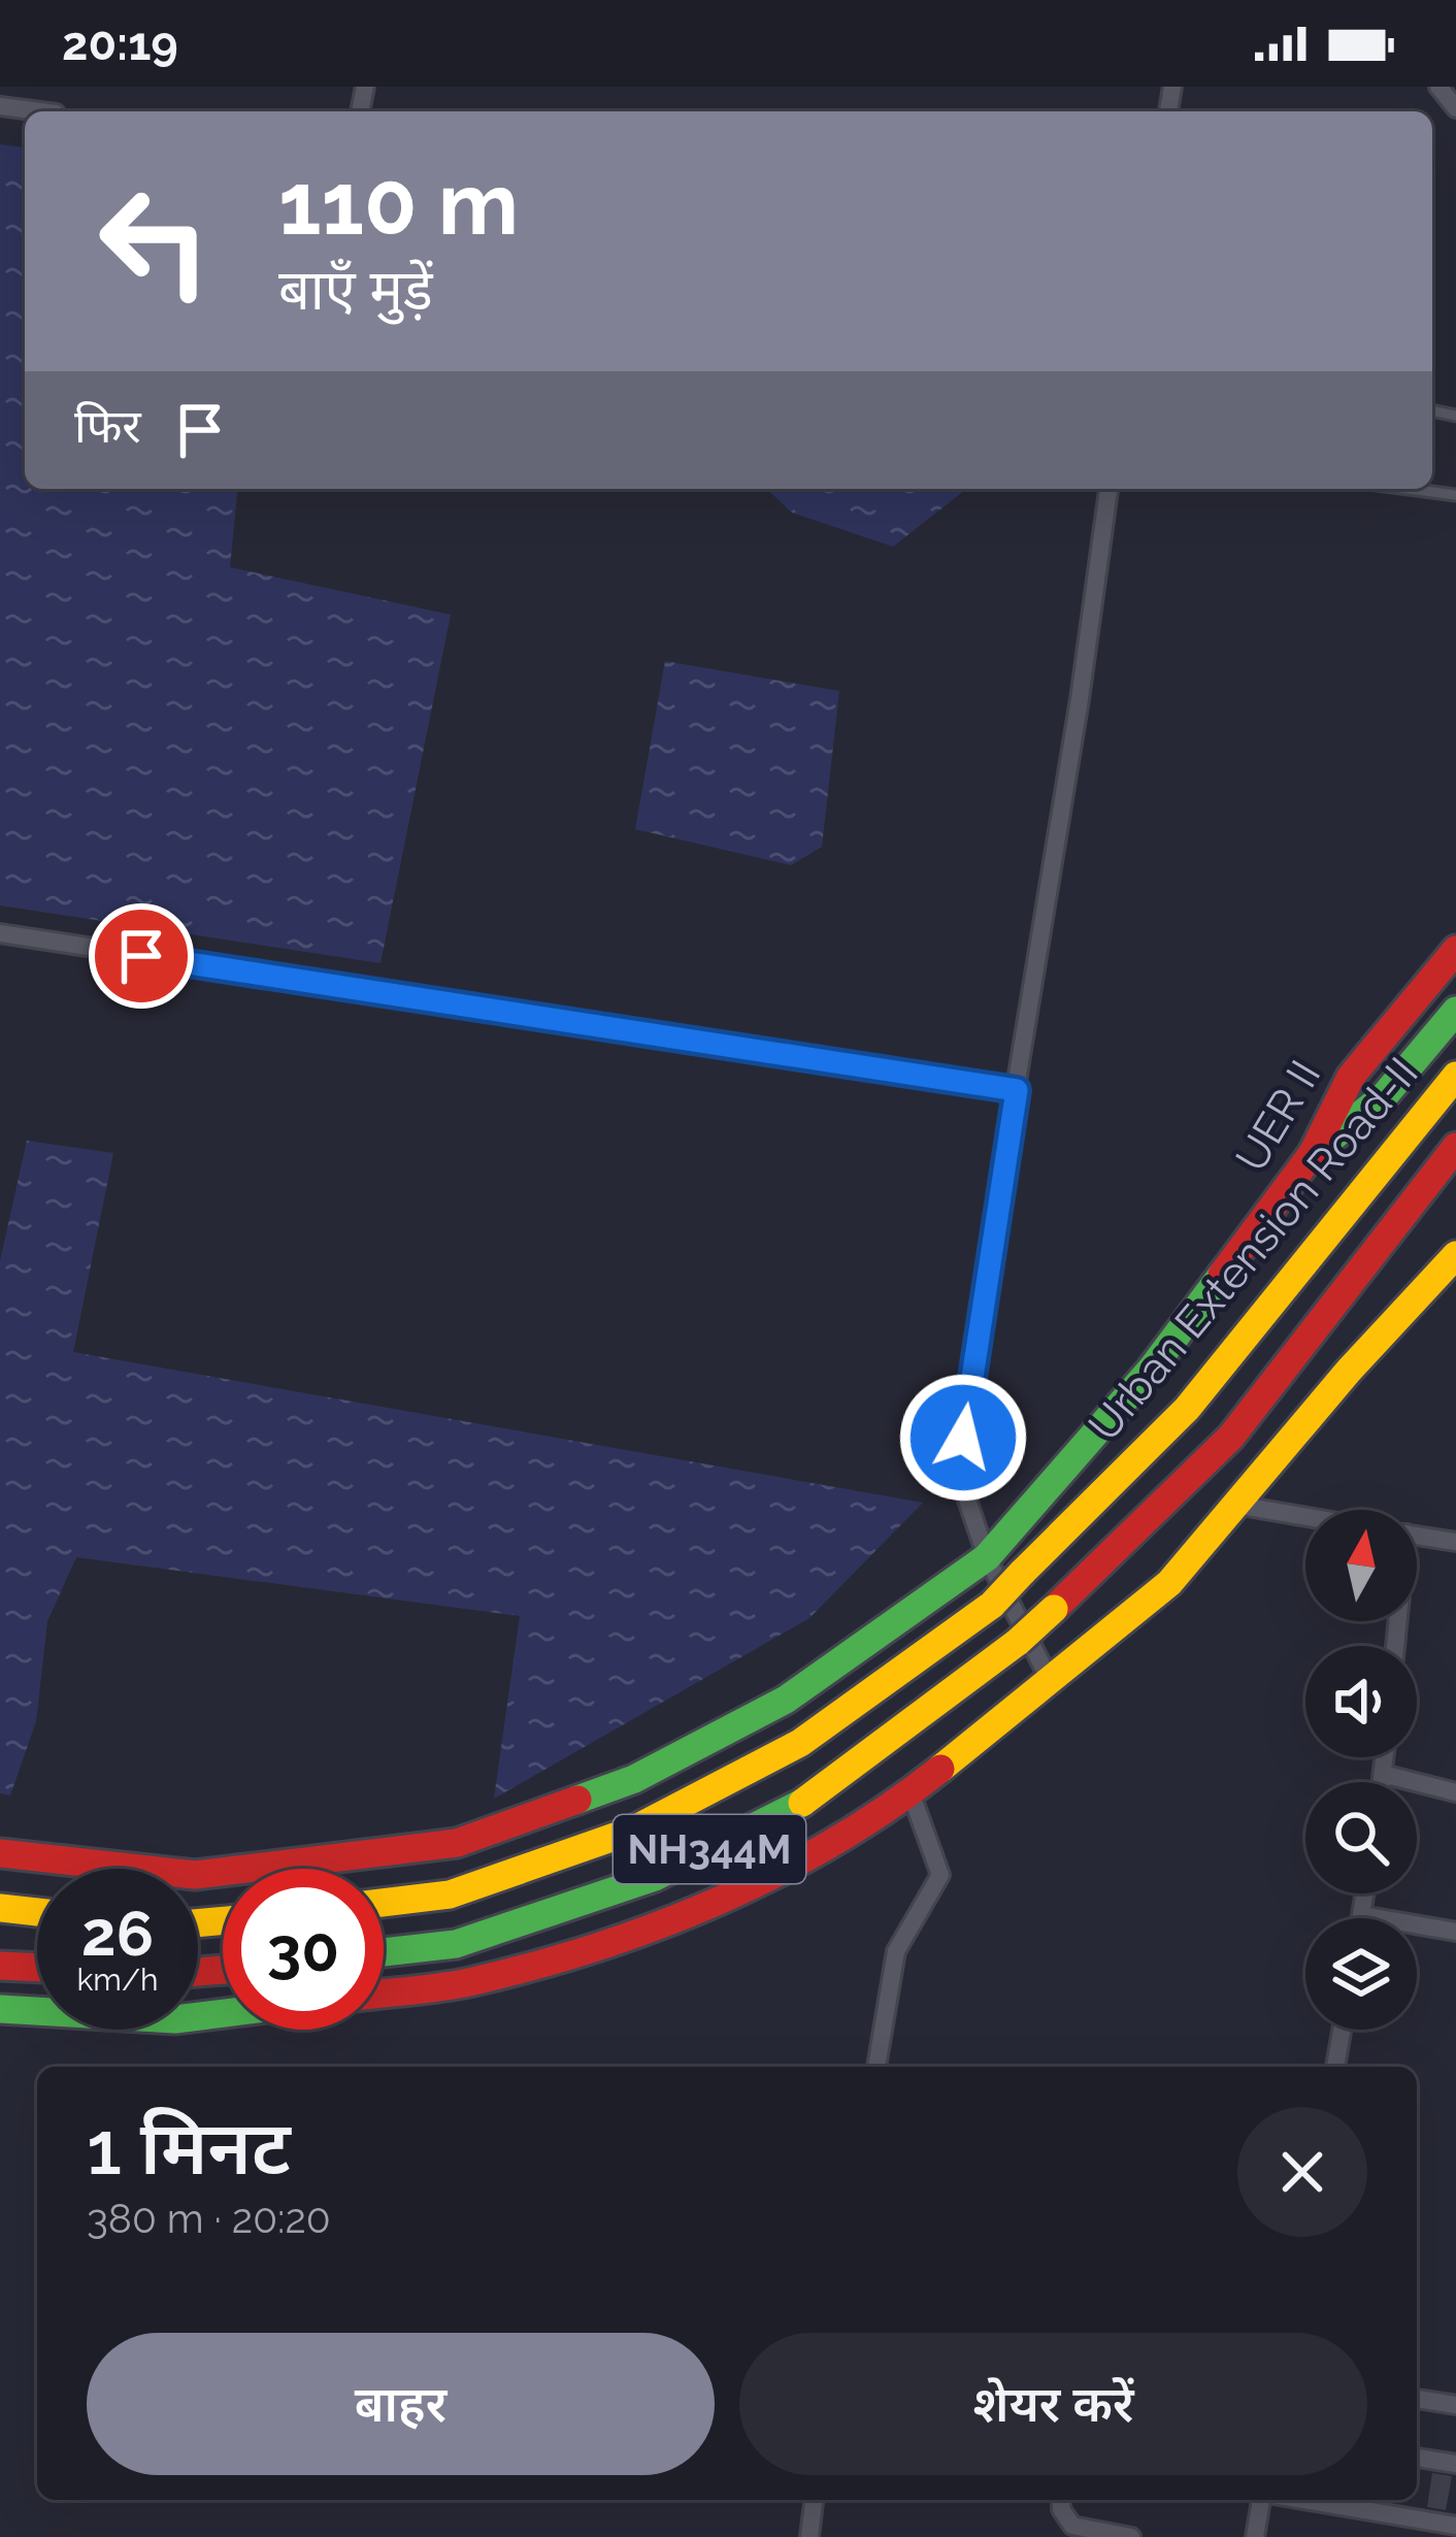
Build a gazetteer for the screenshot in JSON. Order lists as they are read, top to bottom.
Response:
{
  "streets": {
    "main road": ["UER II", "Urban Extension Road-II", "NH344M"]
  },
  "north": "top",
  "page": {
    "status": "20:19",
    "turn": ["110 m", "बाएँ मुड़ें"],
    "then": "फिर",
    "speed": "26 km/h",
    "limit": "30",
    "heading": ["1 मिनट", "380 m · 20:20"],
    "buttons": ["बाहर", "शेयर करें"]
  }
}
